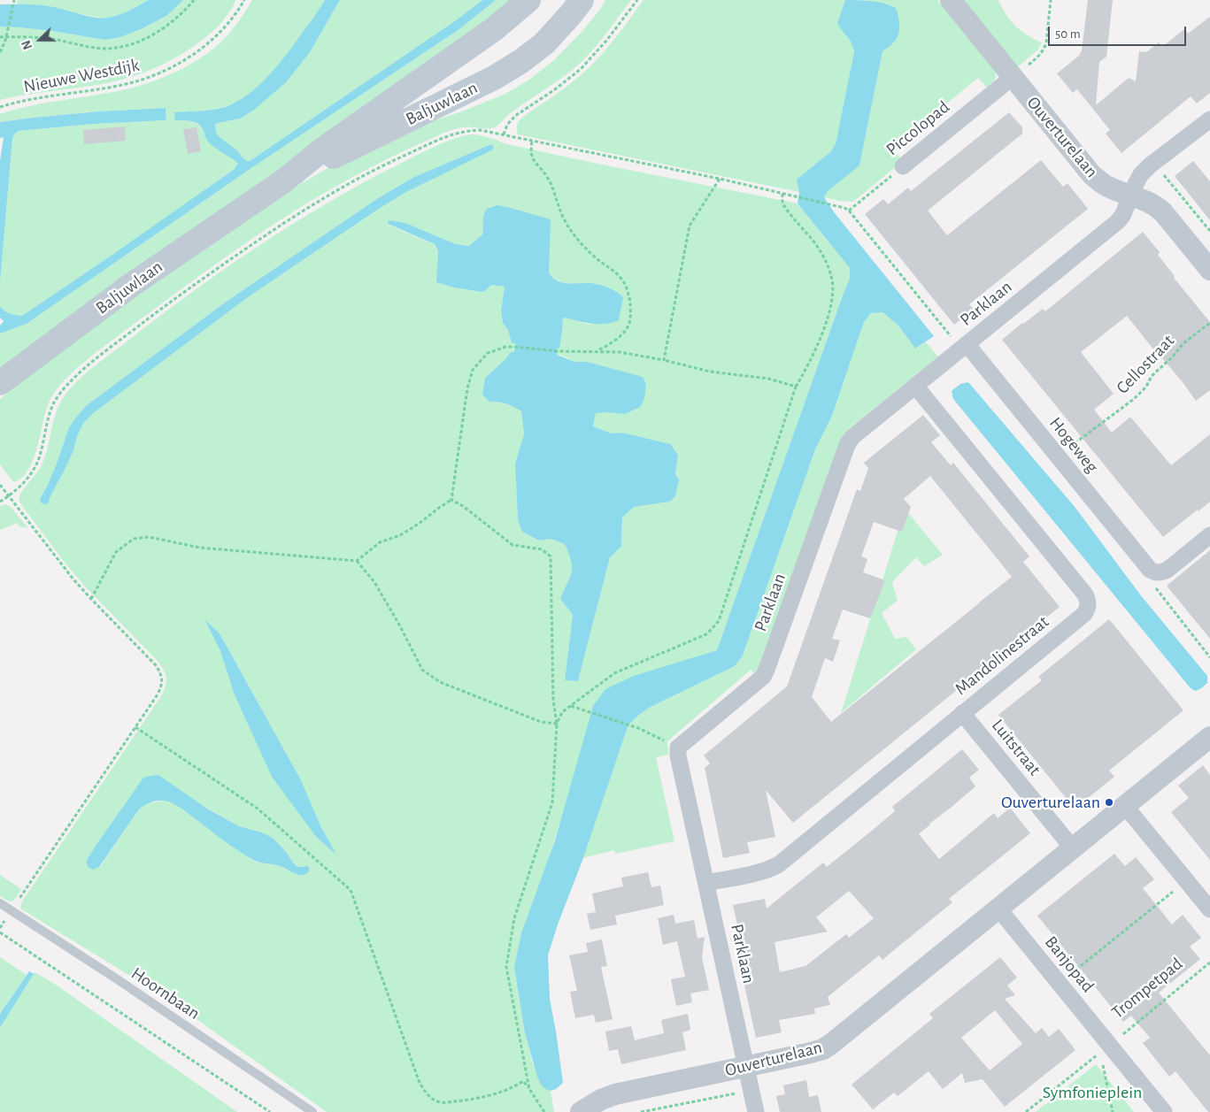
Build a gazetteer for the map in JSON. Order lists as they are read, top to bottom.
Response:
{
  "streets": {
    "main road": ["Baljuwlaan"],
    "street": [
      "Piccolopad",
      "Ouverturelaan",
      "Parklaan",
      "Hogeweg",
      "Mandolinestraat",
      "Luitstraat",
      "Banjopad"
    ],
    "lane": ["Hoornbaan"],
    "path": ["Nieuwe Westdijk", "Cellostraat", "Trompetpad"]
  },
  "crossings": [
    ["Piccolopad", "Ouverturelaan"],
    ["Ouverturelaan", "Parklaan"],
    ["Ouverturelaan", "Luitstraat"],
    ["Ouverturelaan", "Banjopad"],
    ["Parklaan", "Hogeweg"],
    ["Parklaan", "Mandolinestraat"],
    ["Cellostraat", "Hogeweg"],
    ["Mandolinestraat", "Luitstraat"],
    ["Banjopad", "Trompetpad"]
  ],
  "parks": ["Symfonieplein"],
  "places": ["Ouverturelaan"],
  "scale_bar": "50 m",
  "north": "left"
}
